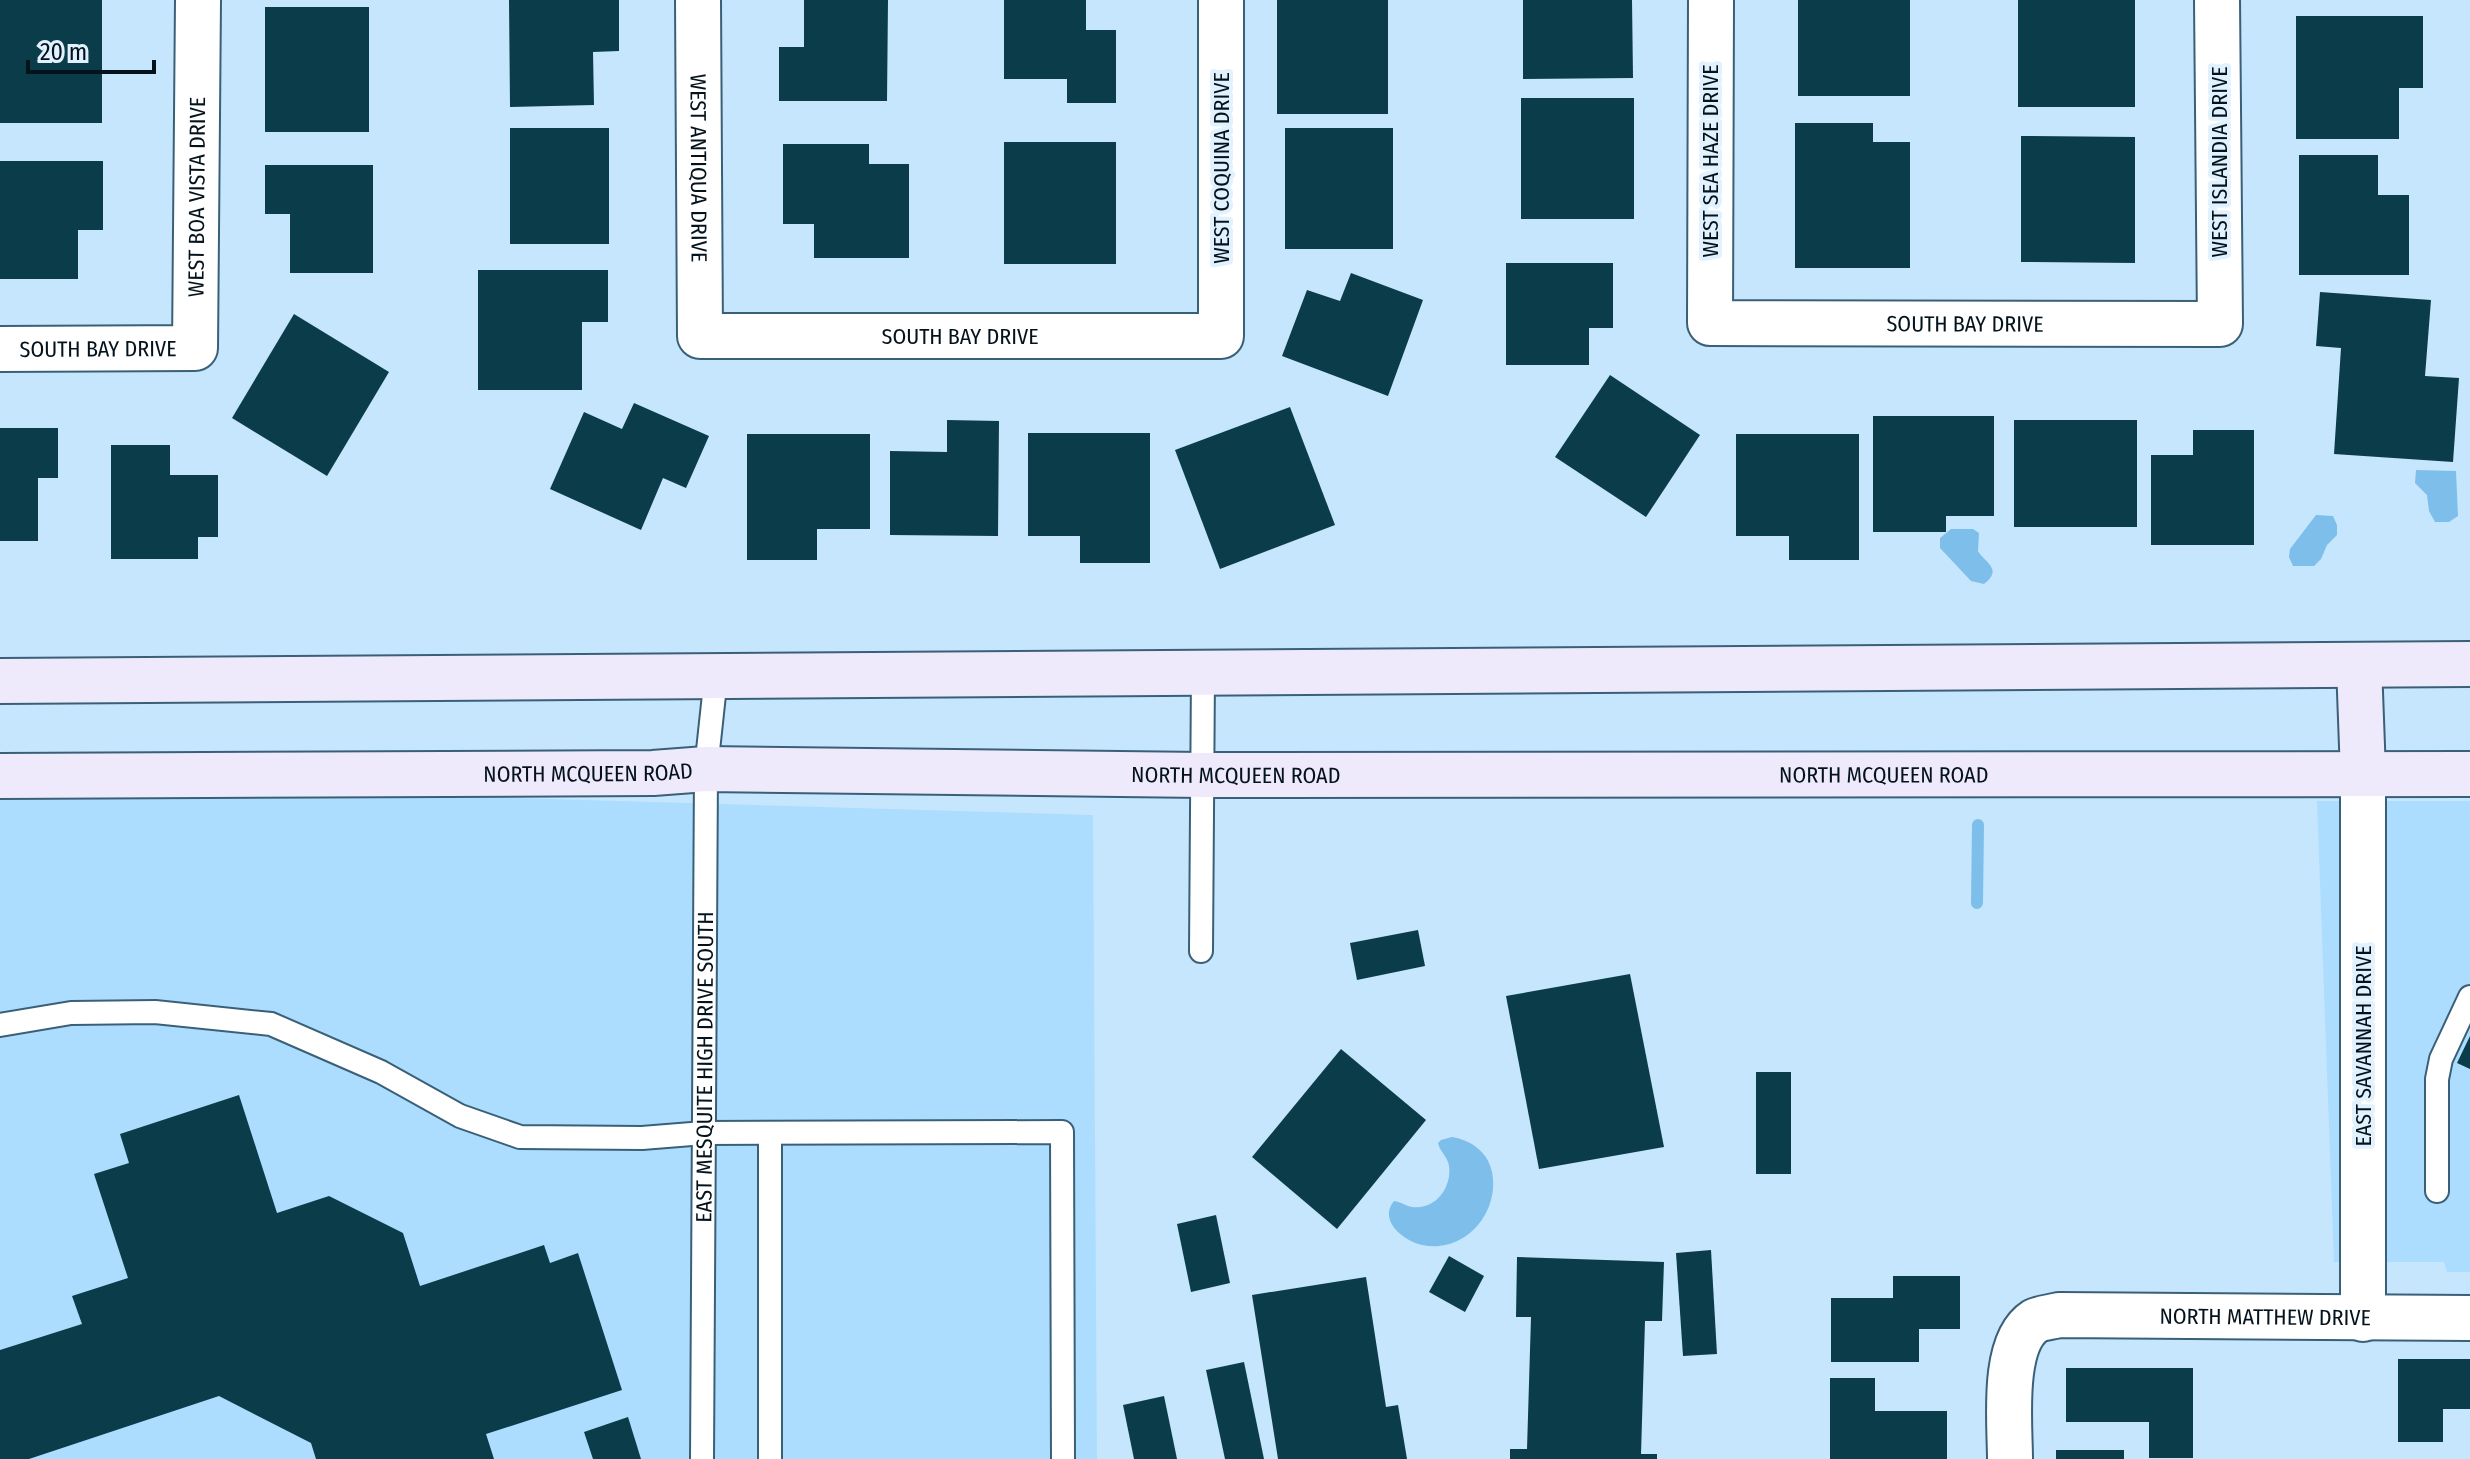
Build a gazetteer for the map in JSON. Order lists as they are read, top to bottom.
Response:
{
  "streets": {
    "main road": ["NORTH MCQUEEN ROAD"],
    "street": [
      "WEST SEA HAZE DRIVE",
      "WEST ISLANDIA DRIVE",
      "WEST ANTIQUA DRIVE",
      "WEST COQUINA DRIVE",
      "WEST BOA VISTA DRIVE",
      "SOUTH BAY DRIVE",
      "EAST SAVANNAH DRIVE",
      "NORTH MATTHEW DRIVE"
    ],
    "lane": ["EAST MESQUITE HIGH DRIVE SOUTH"]
  },
  "crossings": [
    ["WEST SEA HAZE DRIVE", "SOUTH BAY DRIVE"],
    ["WEST ISLANDIA DRIVE", "SOUTH BAY DRIVE"],
    ["WEST ANTIQUA DRIVE", "SOUTH BAY DRIVE"],
    ["WEST COQUINA DRIVE", "SOUTH BAY DRIVE"],
    ["WEST BOA VISTA DRIVE", "SOUTH BAY DRIVE"],
    ["NORTH MCQUEEN ROAD", "EAST SAVANNAH DRIVE"],
    ["NORTH MCQUEEN ROAD", "EAST MESQUITE HIGH DRIVE SOUTH"],
    ["EAST SAVANNAH DRIVE", "NORTH MATTHEW DRIVE"]
  ],
  "scale_bar": "20 m"
}
